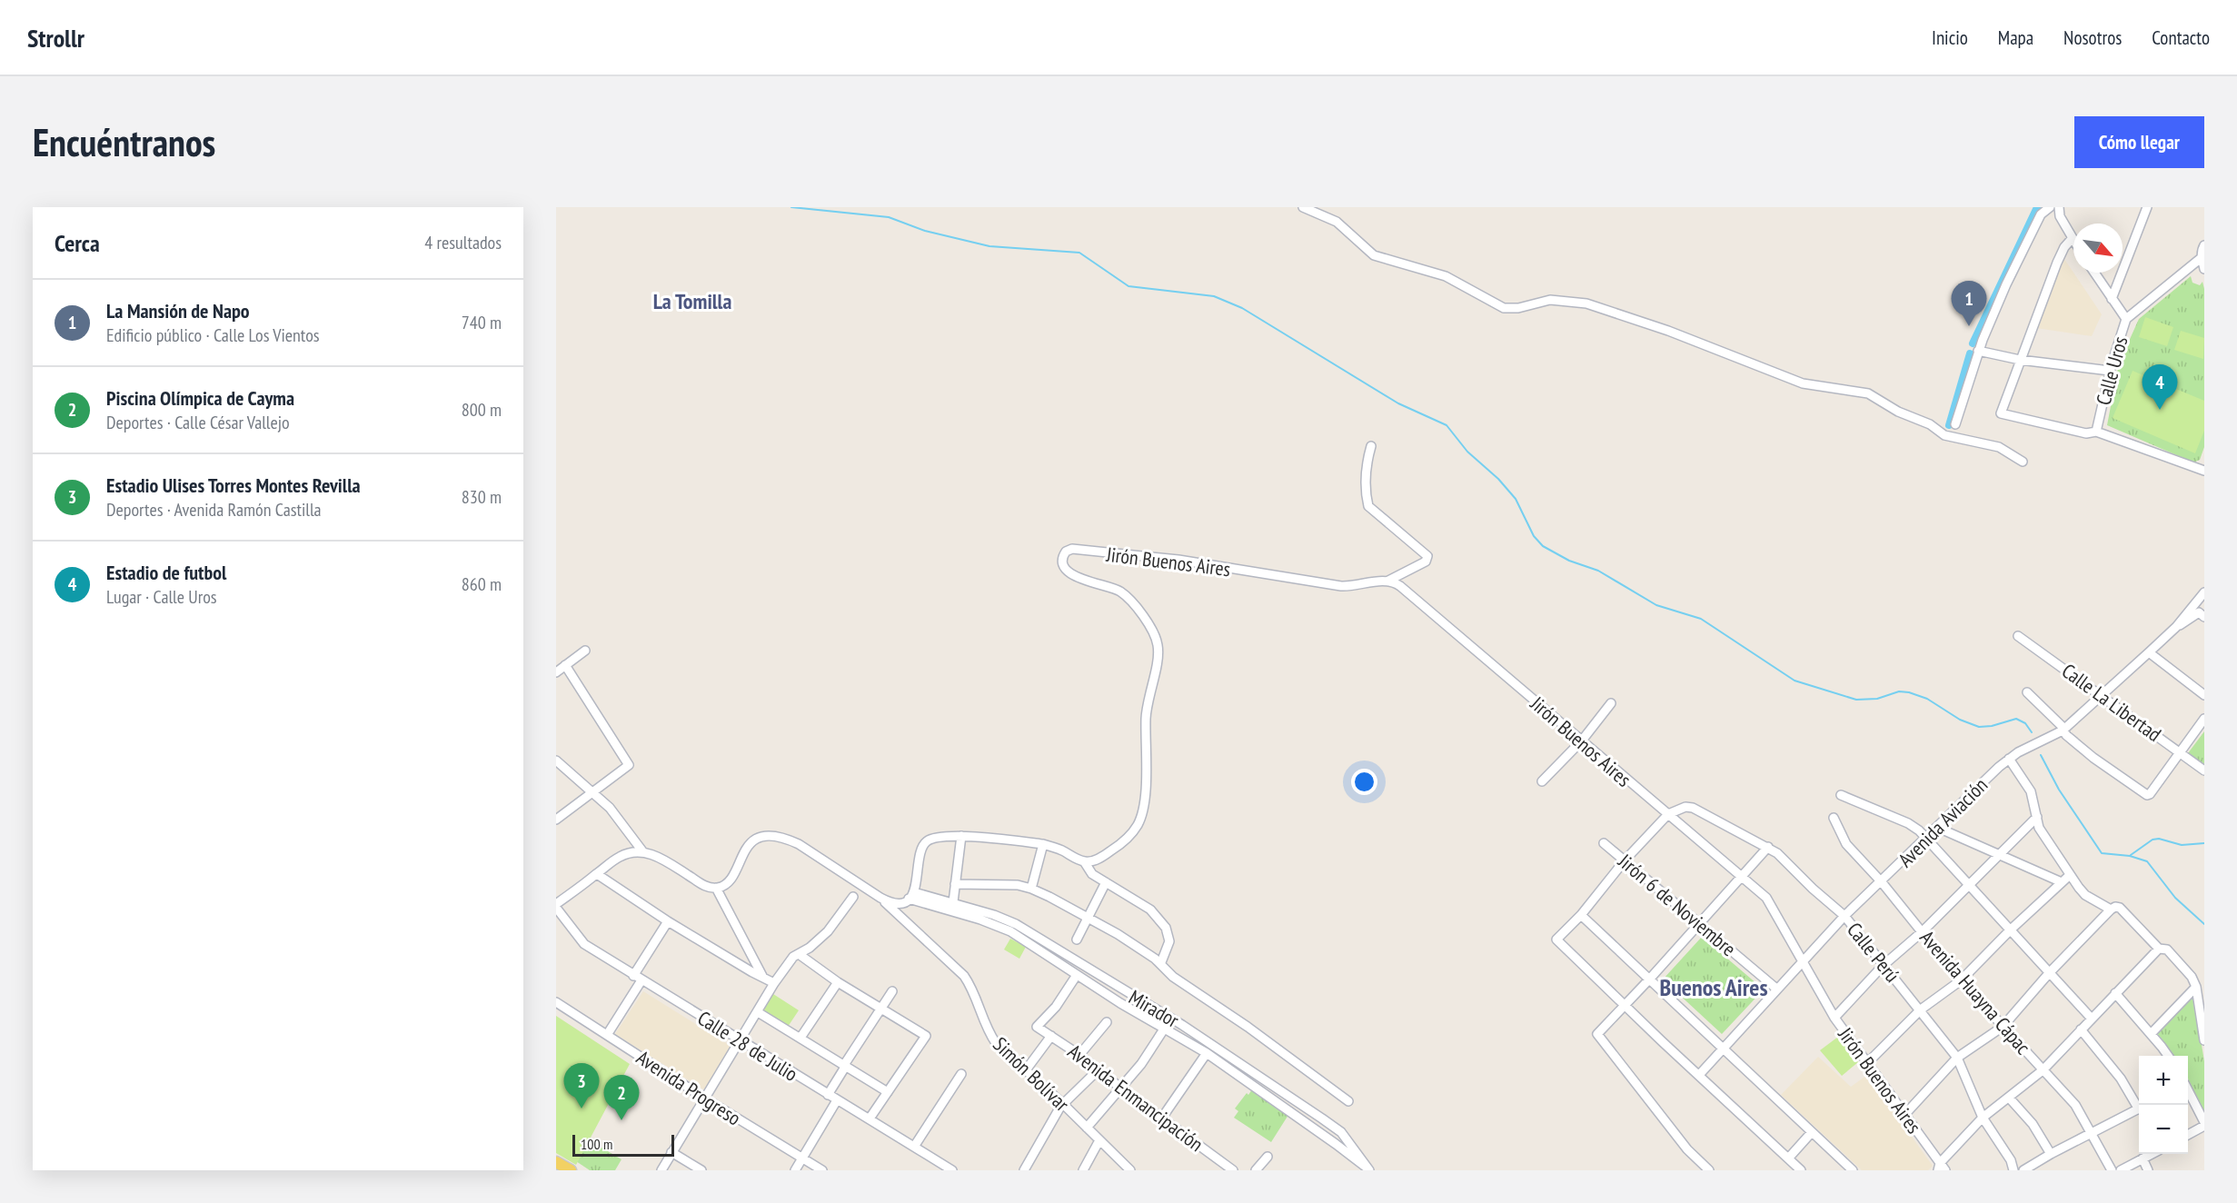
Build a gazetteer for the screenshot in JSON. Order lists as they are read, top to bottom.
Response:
{
  "streets": {
    "street": [
      "Calle Uros",
      "Jirón Buenos Aires",
      "Calle La Libertad",
      "Avenida Aviación",
      "Jirón 6 de Noviembre",
      "Calle Perú",
      "Avenida Huayna Cápac",
      "Mirador",
      "Calle 28 de Julio",
      "Simón Bolívar",
      "Avenida Progreso",
      "Avenida Enmancipación"
    ]
  },
  "crossings": [
    ["Jirón Buenos Aires", "Avenida Aviación"],
    ["Jirón Buenos Aires", "Calle Perú"],
    ["Calle La Libertad", "Avenida Aviación"],
    ["Avenida Aviación", "Jirón 6 de Noviembre"],
    ["Avenida Aviación", "Calle Perú"],
    ["Avenida Aviación", "Avenida Huayna Cápac"],
    ["Mirador", "Avenida Enmancipación"]
  ],
  "districts": ["La Tomilla", "Buenos Aires"],
  "scale_bar": "100 m",
  "north": "bottom right",
  "page": {
    "header": "Strollr",
    "nav": [
      "Inicio",
      "Mapa",
      "Nosotros",
      "Contacto"
    ],
    "buttons": "Cómo llegar",
    "title": "Encuéntranos",
    "heading": ["Cerca", "4 resultados"],
    "list": [
      {
        "mark": "1",
        "name": "La Mansión de Napo",
        "note": "Edificio público · Calle Los Vientos",
        "value": "740 m"
      },
      {
        "mark": "2",
        "name": "Piscina Olímpica de Cayma",
        "note": "Deportes · Calle César Vallejo",
        "value": "800 m"
      },
      {
        "mark": "3",
        "name": "Estadio Ulises Torres Montes Revilla",
        "note": "Deportes · Avenida Ramón Castilla",
        "value": "830 m"
      },
      {
        "mark": "4",
        "name": "Estadio de futbol",
        "note": "Lugar · Calle Uros",
        "value": "860 m"
      }
    ],
    "pins": [
      "1",
      "4",
      "3",
      "2"
    ],
    "map_buttons": ["+", "−"],
    "scale": "100 m"
  }
}
